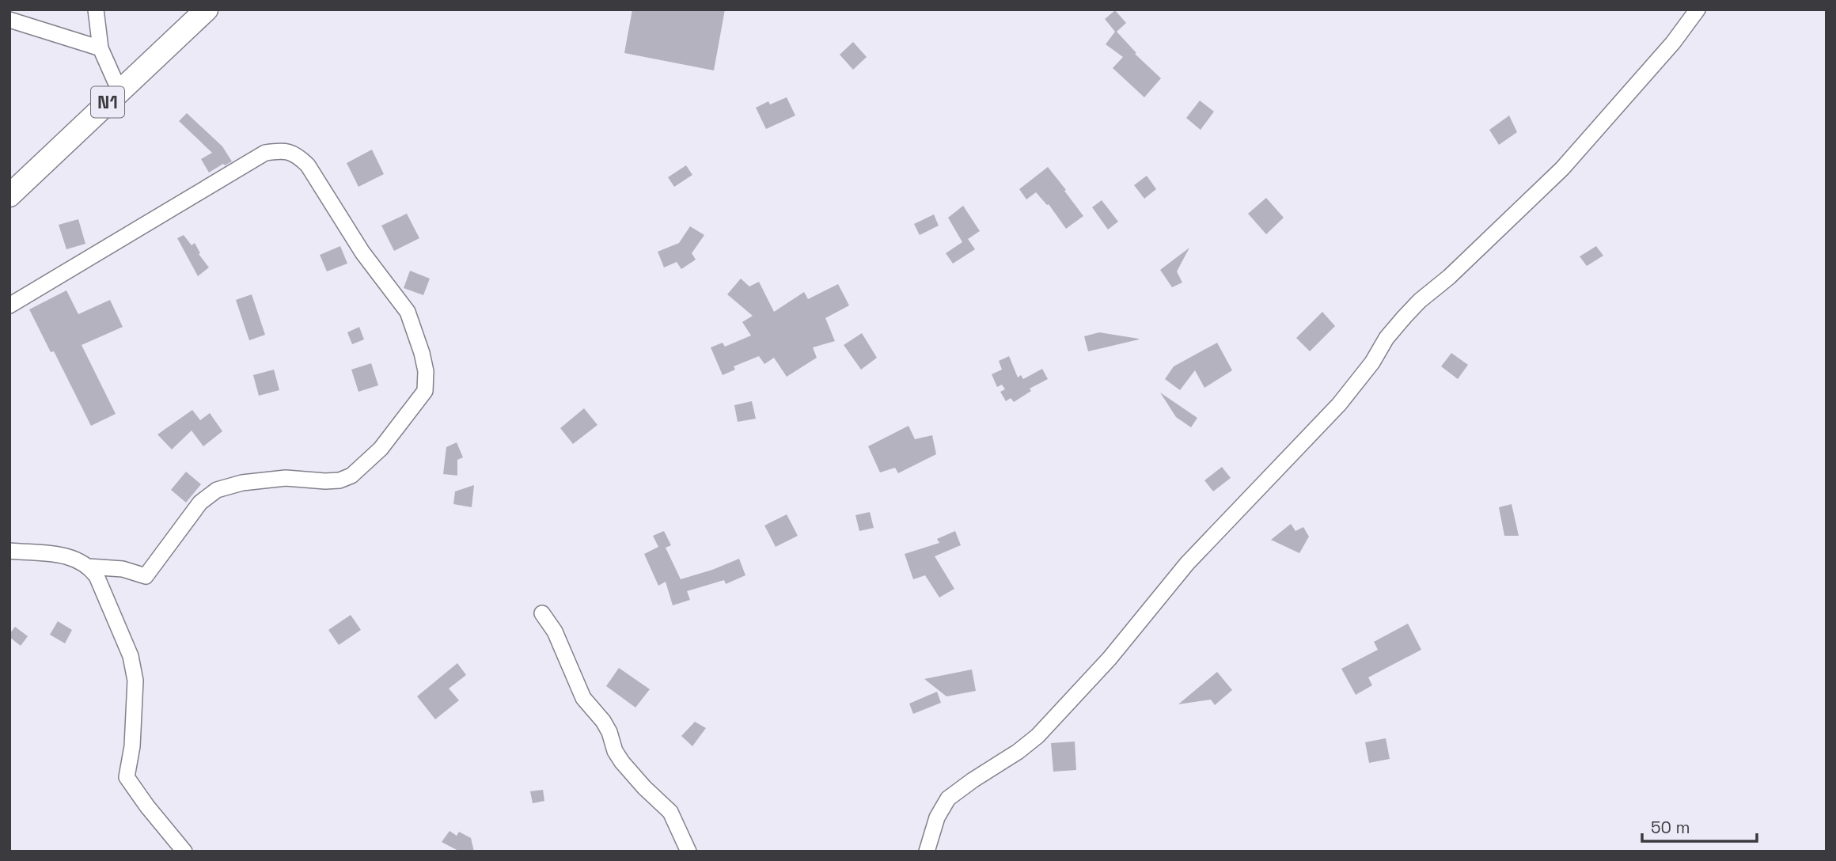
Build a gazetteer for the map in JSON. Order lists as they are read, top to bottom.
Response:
{
  "streets": {
    "highway": ["N1"]
  },
  "scale_bar": "50 m"
}
